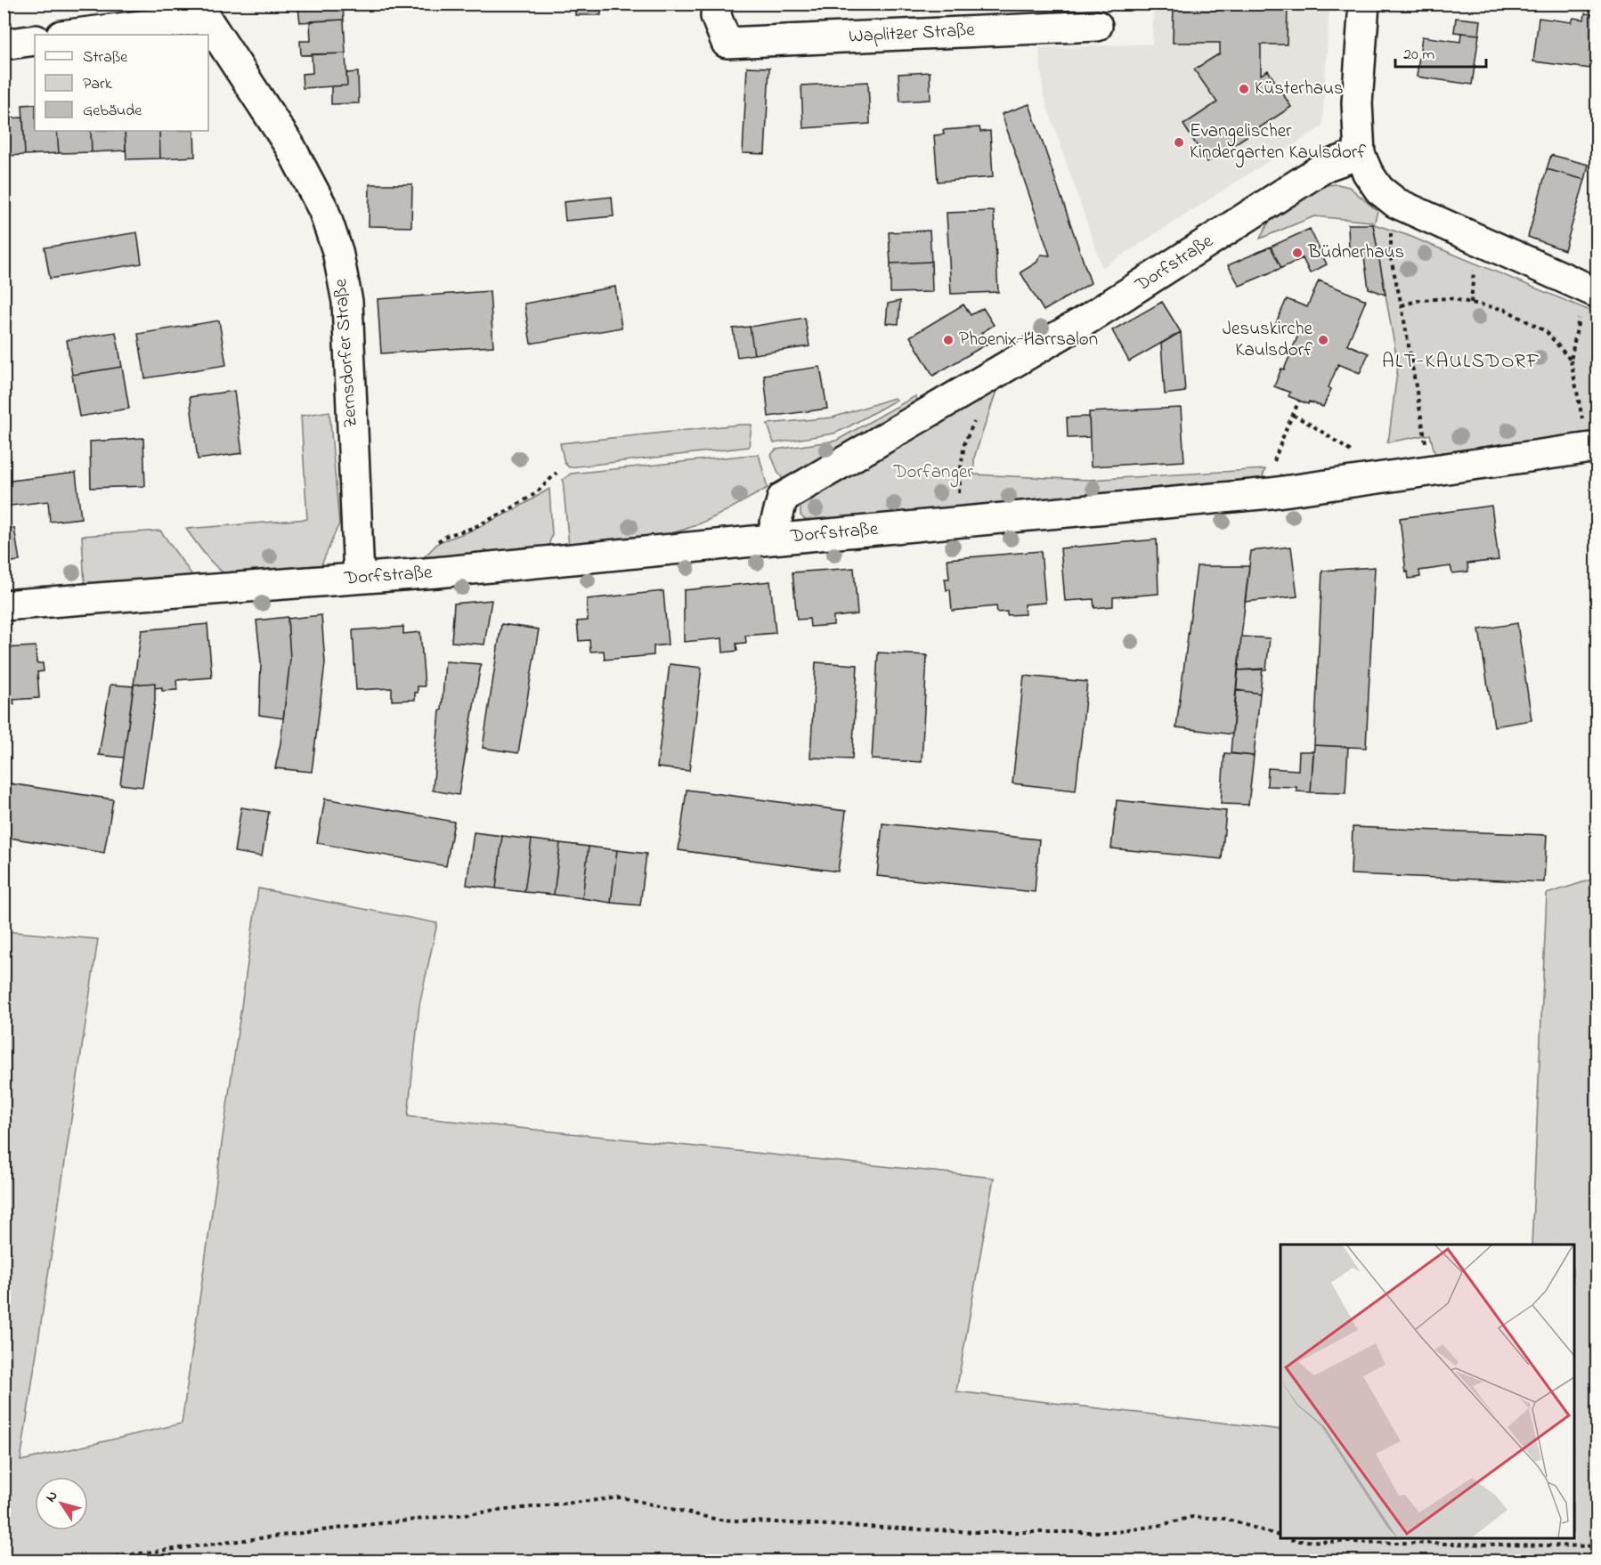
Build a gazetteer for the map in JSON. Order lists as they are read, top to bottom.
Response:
{
  "streets": {
    "street": ["Waplitzer Straße", "Dorfstraße", "Zernsdorfer Straße"]
  },
  "crossings": [
    ["Dorfstraße", "Zernsdorfer Straße"]
  ],
  "districts": ["ALT-KAULSDORF"],
  "parks": ["Dorfanger"],
  "places": [
    "Küsterhaus",
    "Evangelischer Kindergarten Kaulsdorf",
    "Büdnerhaus",
    "Phoenix-Harrsalon",
    "Jesuskirche Kaulsdorf"
  ],
  "legend": ["Straße", "Park", "Gebäude"],
  "scale_bar": "20 m",
  "north": "top left"
}
